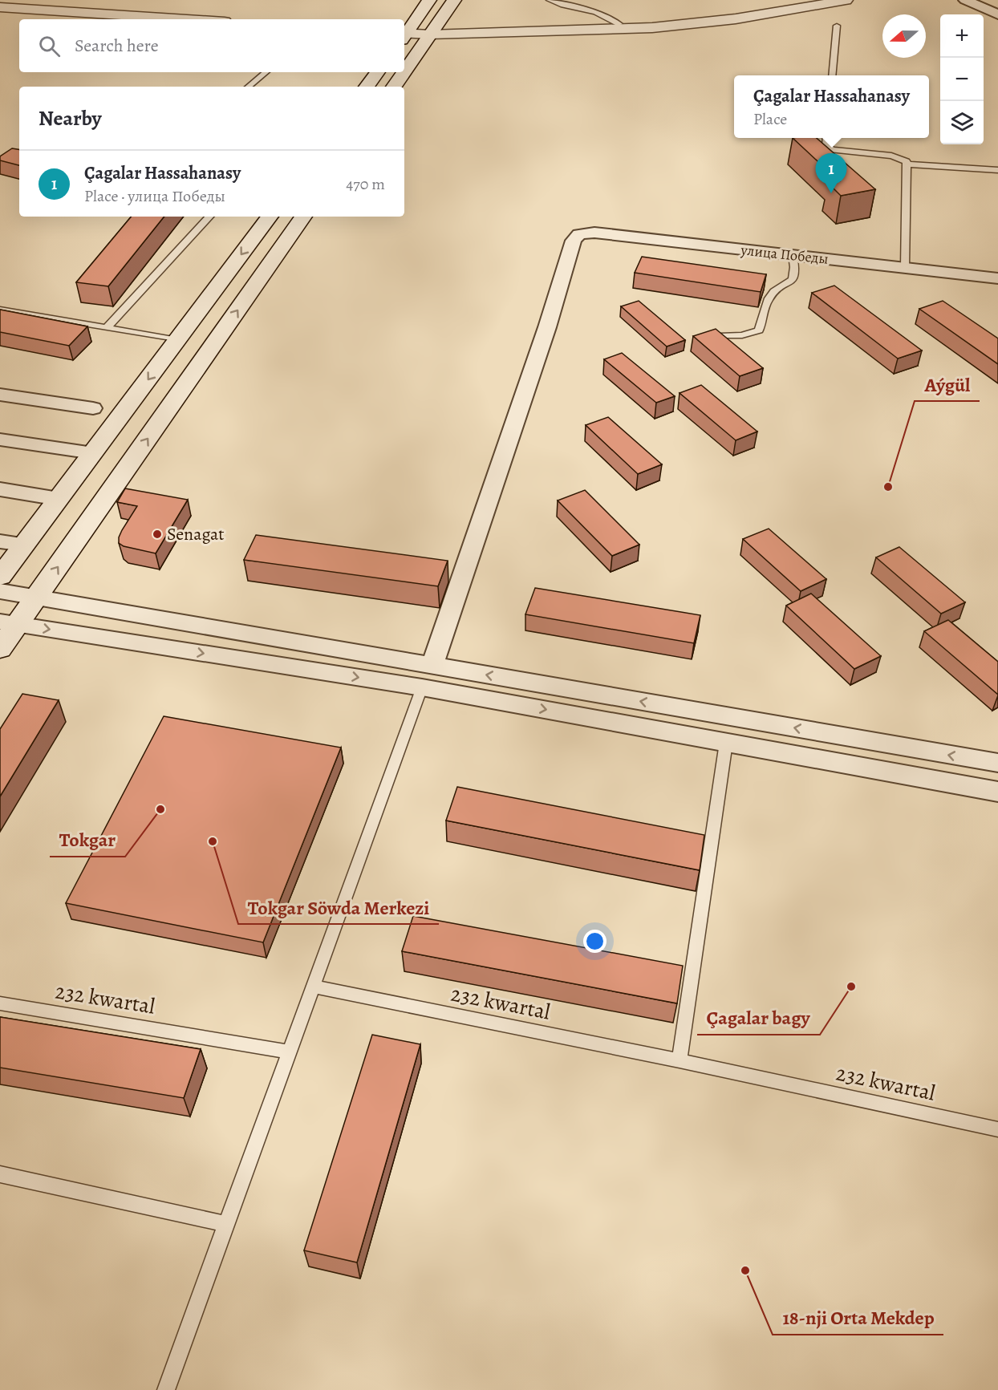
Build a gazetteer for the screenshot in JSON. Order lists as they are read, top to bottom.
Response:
{
  "streets": {
    "street": ["улица Победы"],
    "lane": ["232 kwartal"]
  },
  "places": [
    "Aýgül",
    "Senagat",
    "Tokgar",
    "Tokgar Söwda Merkezi",
    "Çagalar bagy",
    "18-nji Orta Mekdep"
  ],
  "north": "left",
  "page": {
    "map_buttons": ["+", "−"],
    "search": "Search here",
    "popup": ["Çagalar Hassahanasy", "Place"],
    "heading": "Nearby",
    "list": [
      {
        "mark": "1",
        "name": "Çagalar Hassahanasy",
        "note": "Place · улица Победы",
        "value": "470 m"
      }
    ],
    "pins": "1"
  }
}
